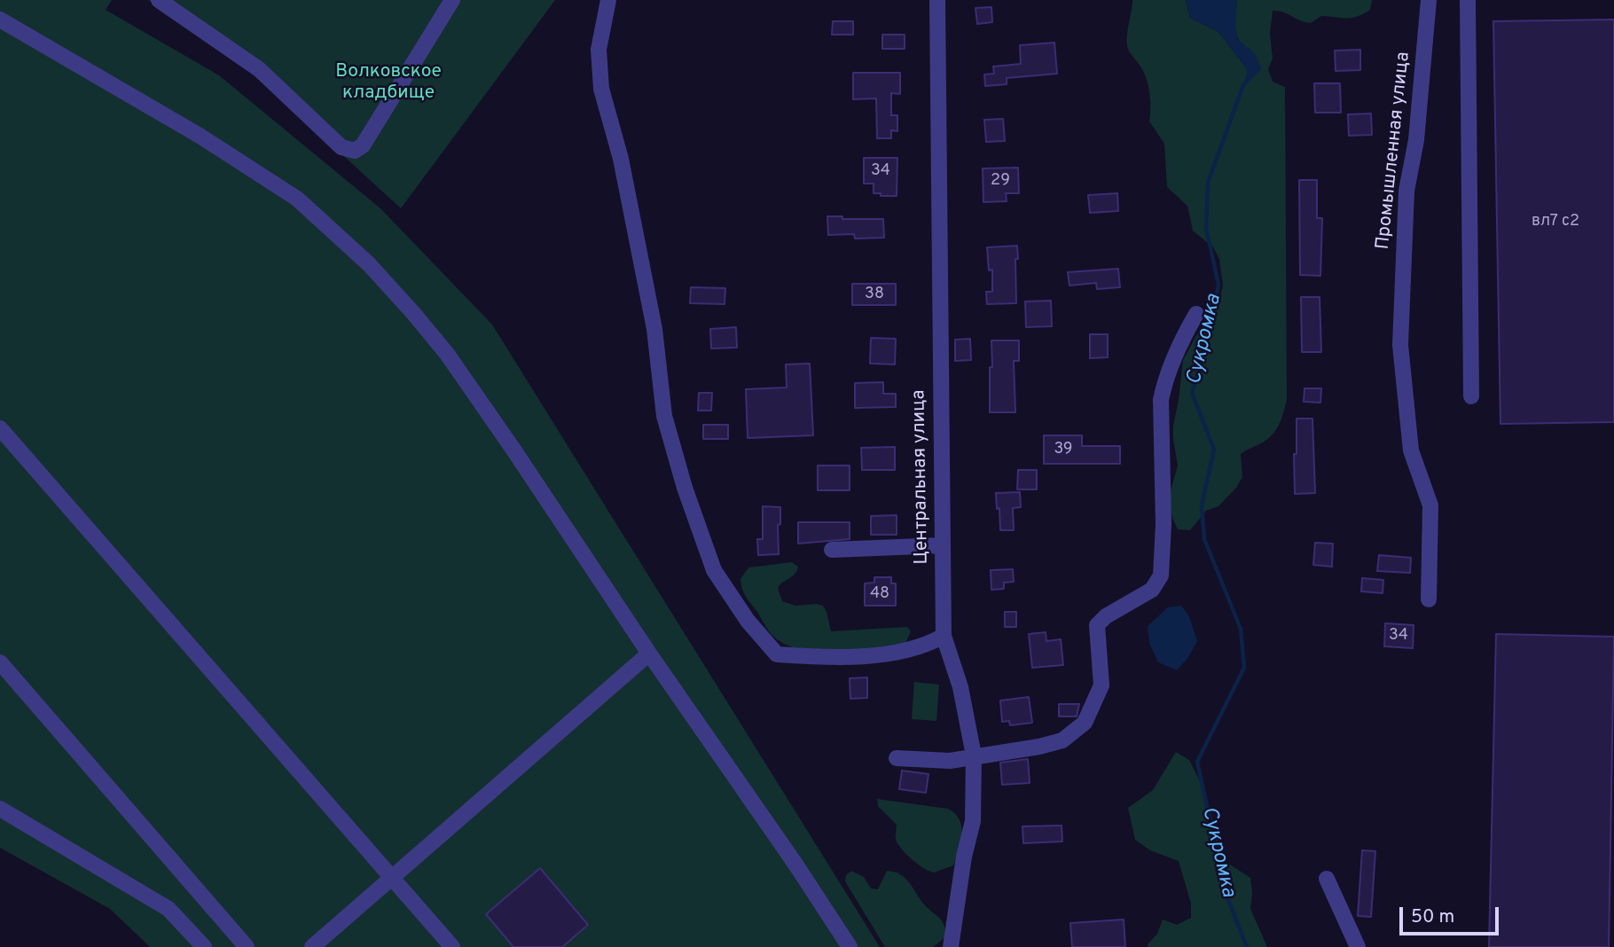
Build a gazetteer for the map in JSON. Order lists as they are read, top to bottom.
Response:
{
  "streets": {
    "street": ["Промышленная улица", "Центральная улица"]
  },
  "water": ["Сукромка"],
  "parks": ["Волковское кладбище"],
  "house_numbers": [
    "34",
    "29",
    "вл7 с2",
    "38",
    "39",
    "48",
    "34"
  ],
  "scale_bar": "50 m"
}
